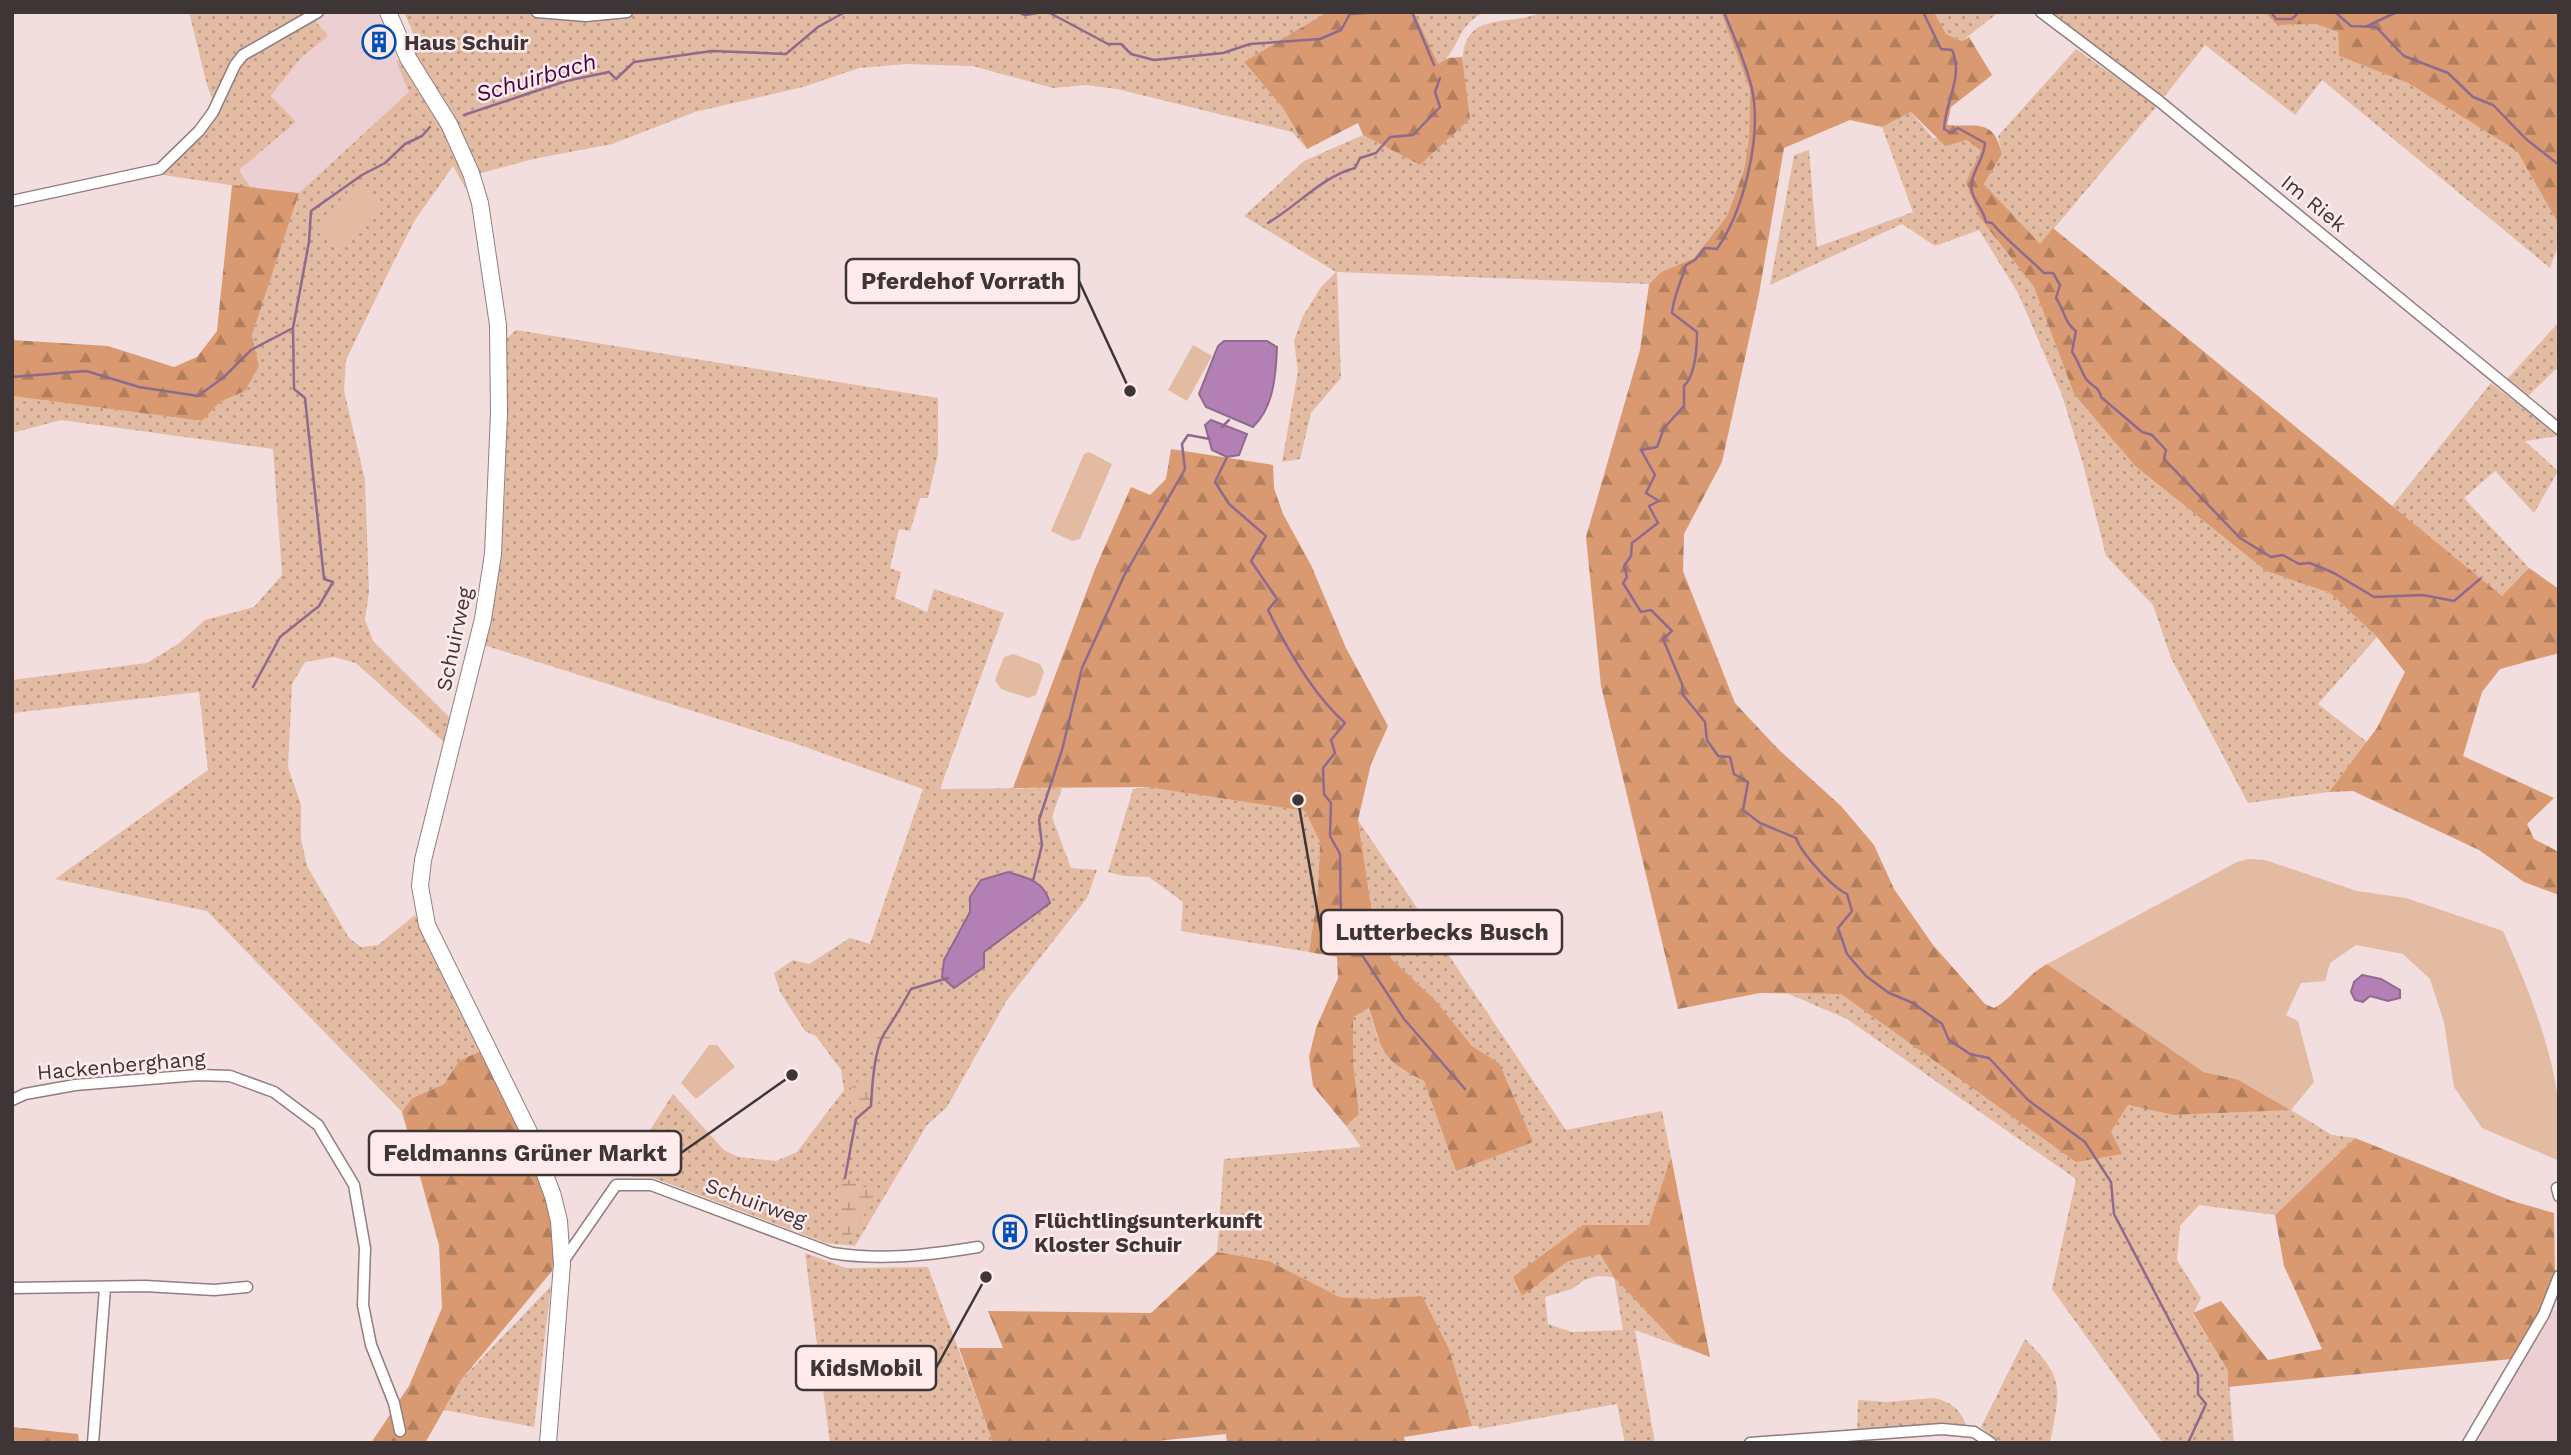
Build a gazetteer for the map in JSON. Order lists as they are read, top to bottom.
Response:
{
  "streets": {
    "main road": ["Schuirweg"],
    "street": ["Im Riek", "Hackenberghang"]
  },
  "water": ["Schuirbach"],
  "places": {
    "building": ["Haus Schuir", "Flüchtlingsunterkunft Kloster Schuir"],
    "other": [
      "Pferdehof Vorrath",
      "Lutterbecks Busch",
      "Feldmanns Grüner Markt",
      "KidsMobil"
    ]
  }
}
